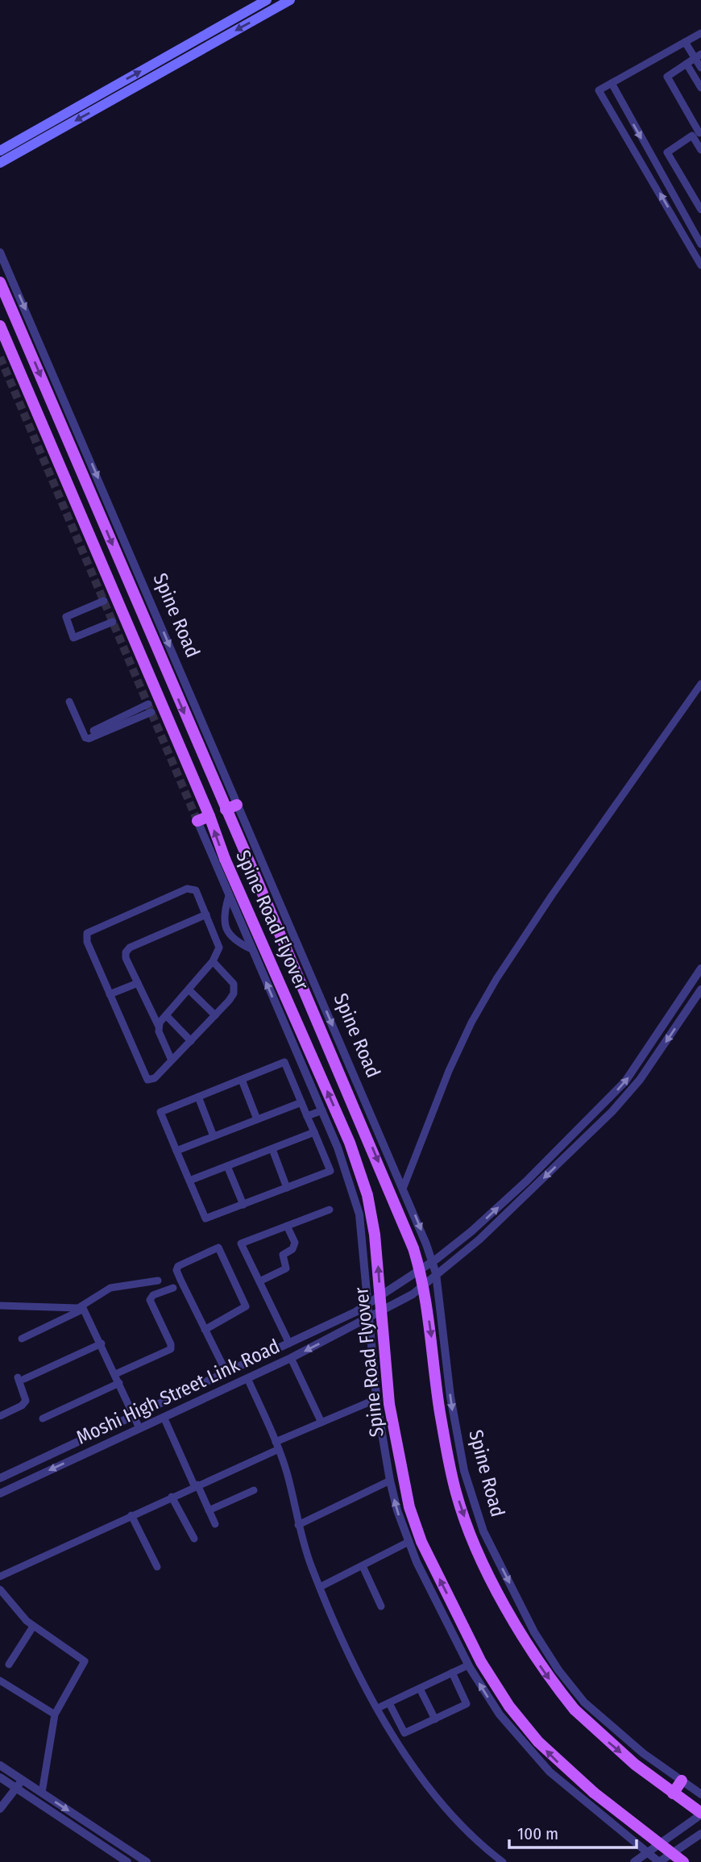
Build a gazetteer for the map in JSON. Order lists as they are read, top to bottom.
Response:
{
  "streets": {
    "main road": ["Spine Road", "Spine Road Flyover"],
    "street": ["Moshi High Street Link Road"]
  },
  "crossings": [
    ["Spine Road", "Spine Road Flyover"],
    ["Spine Road", "Moshi High Street Link Road"]
  ],
  "scale_bar": "100 m"
}
